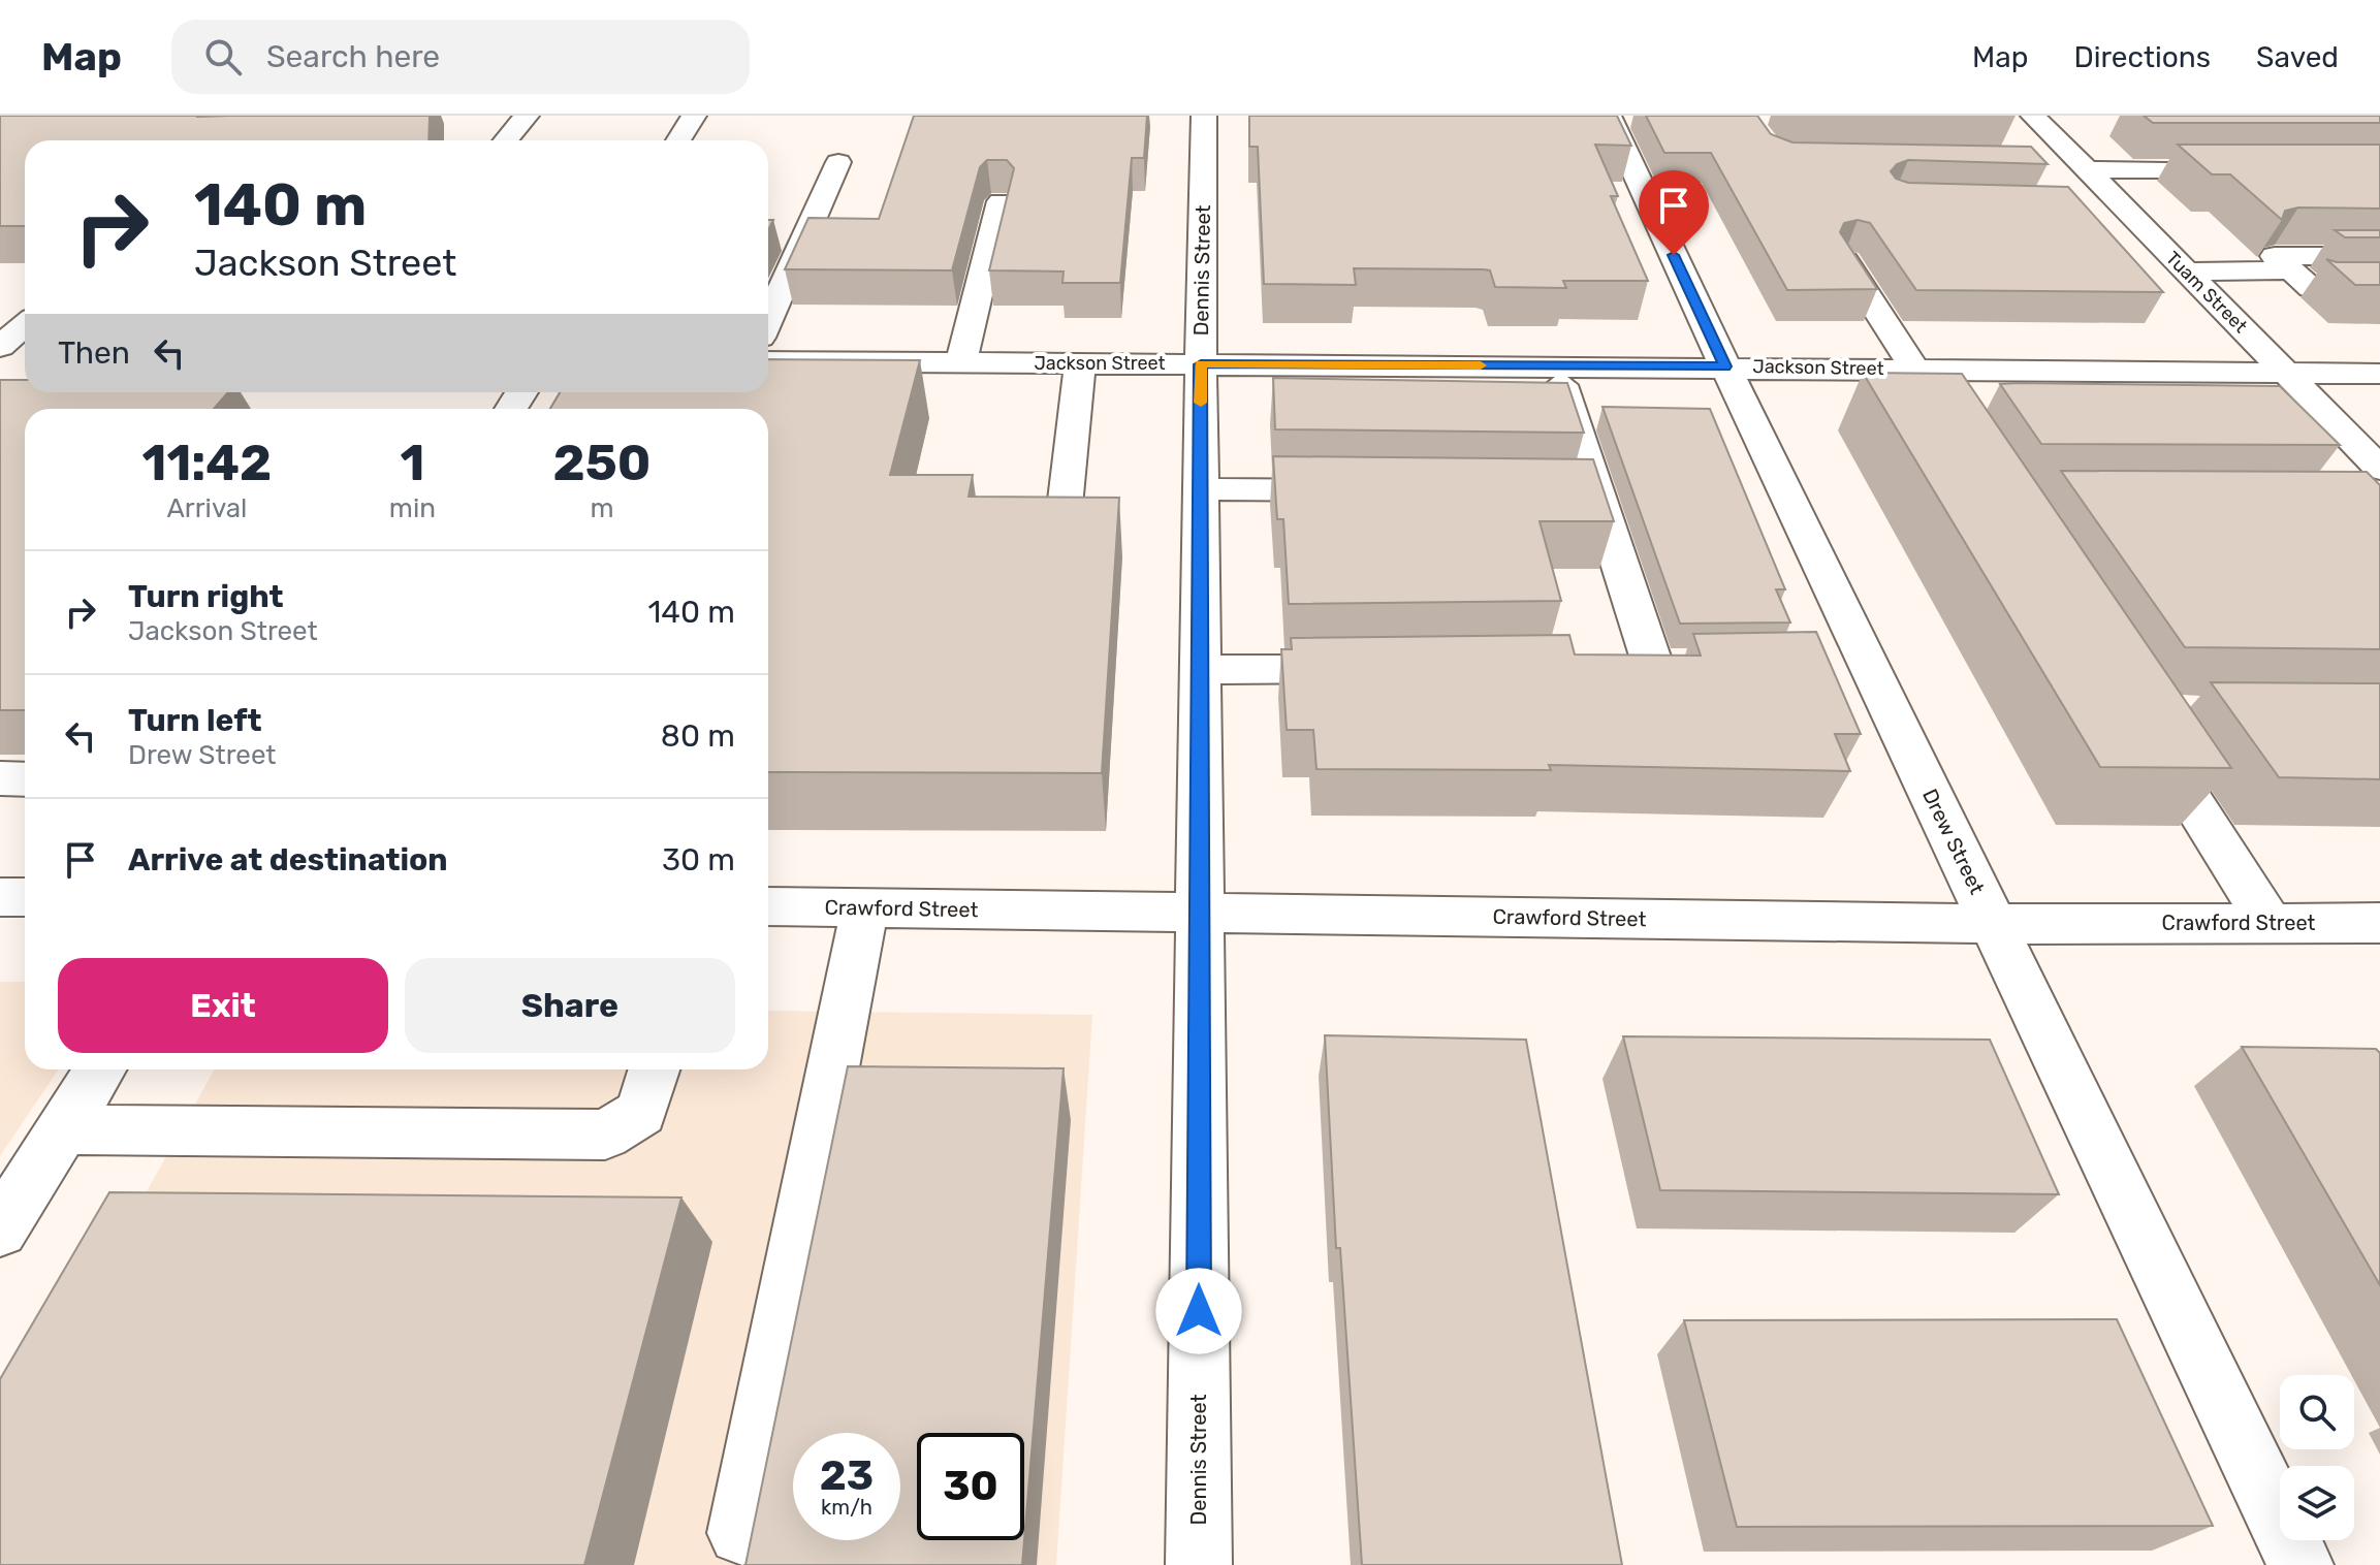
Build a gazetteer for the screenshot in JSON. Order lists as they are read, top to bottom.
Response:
{
  "streets": {
    "street": [
      "Dennis Street",
      "Tuam Street",
      "Jackson Street",
      "Drew Street",
      "Crawford Street"
    ]
  },
  "crossings": [
    ["Dennis Street", "Jackson Street"],
    ["Dennis Street", "Crawford Street"],
    ["Tuam Street", "Jackson Street"],
    ["Jackson Street", "Drew Street"],
    ["Drew Street", "Crawford Street"]
  ],
  "page": {
    "header": "Map",
    "search": "Search here",
    "nav": ["Map", "Directions", "Saved"],
    "turn": ["140 m", "Jackson Street"],
    "then": "Then",
    "eta": [
      "11:42",
      "Arrival",
      "1",
      "min",
      "250",
      "m"
    ],
    "list": [
      {
        "name": "Turn right",
        "note": "Jackson Street",
        "value": "140 m"
      },
      {
        "name": "Turn left",
        "note": "Drew Street",
        "value": "80 m"
      },
      {
        "name": "Arrive at destination",
        "value": "30 m"
      }
    ],
    "buttons": ["Exit", "Share"],
    "speed": "23 km/h",
    "limit": "30"
  }
}
